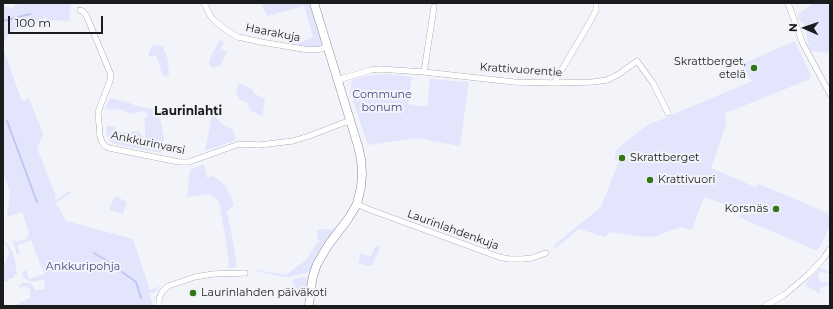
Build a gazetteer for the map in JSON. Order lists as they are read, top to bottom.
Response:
{
  "streets": {
    "street": [
      "Haarakuja",
      "Krattivuorentie",
      "Ankkurinvarsi",
      "Laurinlahdenkuja"
    ]
  },
  "districts": ["Laurinlahti"],
  "parks": ["Commune bonum", "Ankkuripohja"],
  "places": [
    "Skrattberget, etelä",
    "Skrattberget",
    "Krattivuori",
    "Korsnäs",
    "Laurinlahden päiväkoti"
  ],
  "scale_bar": "100 m",
  "north": "left"
}
